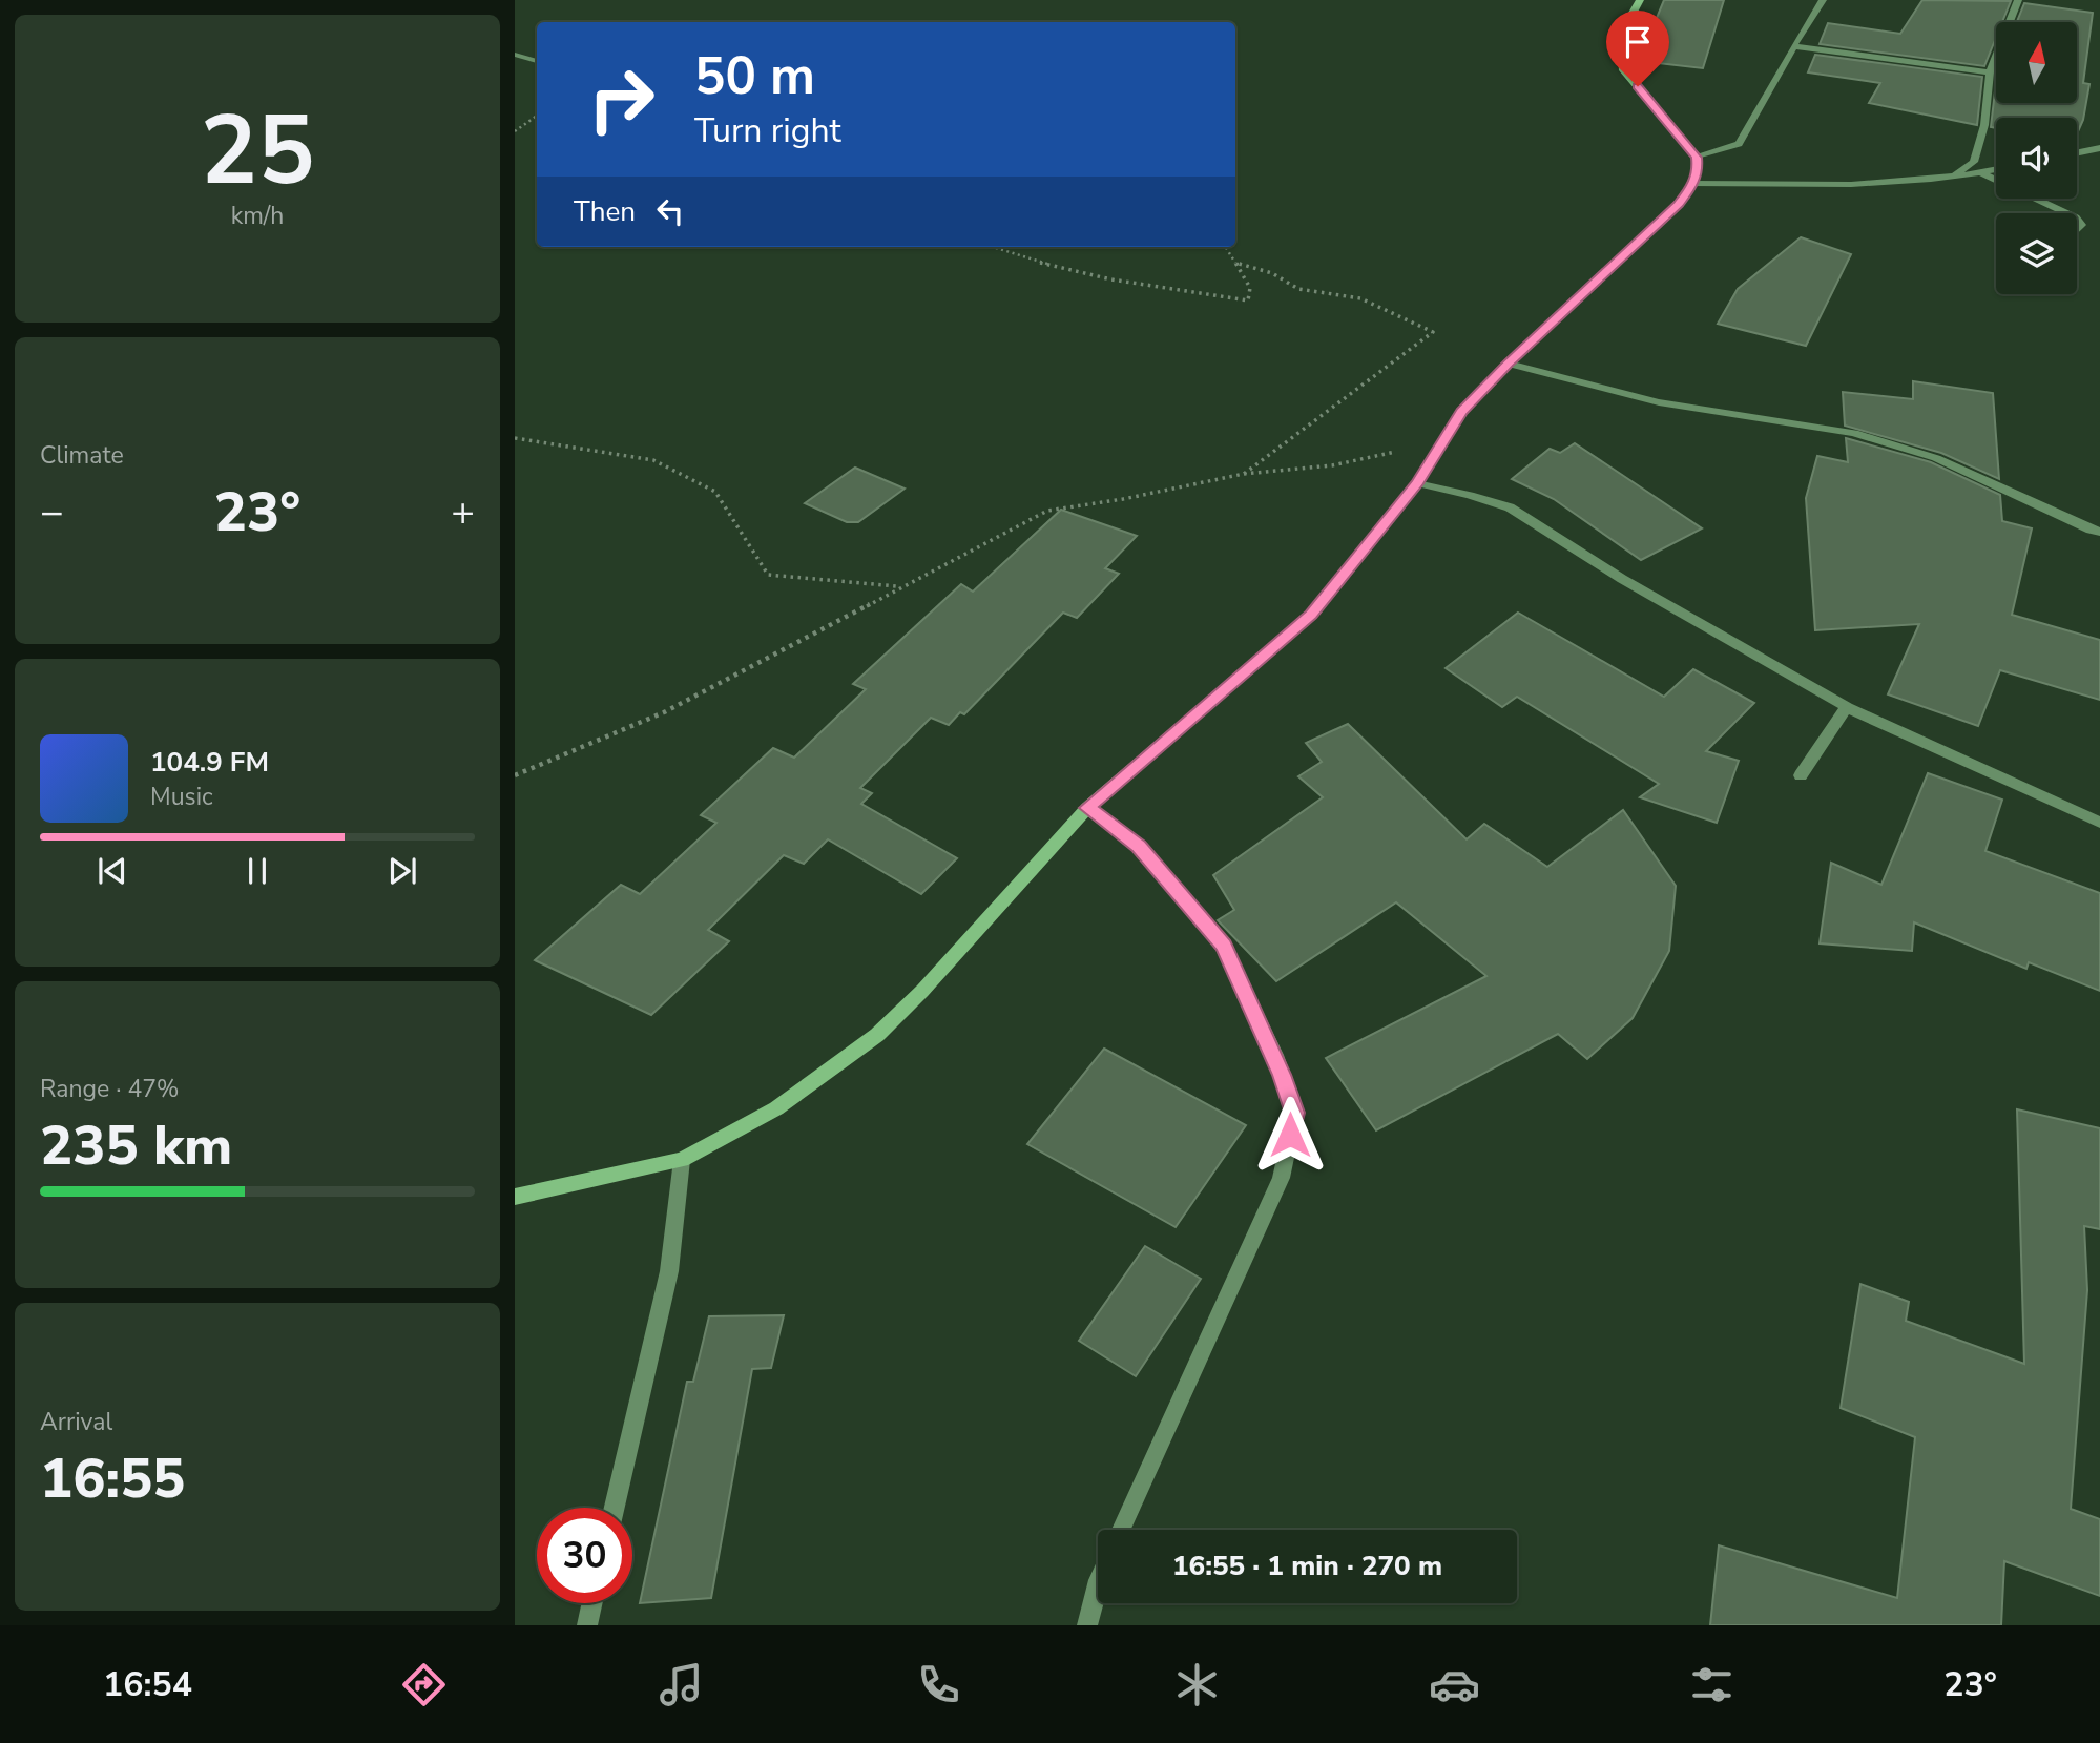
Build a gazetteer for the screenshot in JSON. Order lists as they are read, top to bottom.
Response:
{
  "north": "top",
  "page": {
    "tile": [
      ["25", "km/h"],
      "Climate",
      ["Range · 47%", "235 km"],
      ["Arrival", "16:55"]
    ],
    "turn": ["50 m", "Turn right"],
    "then": "Then",
    "heat": ["−", "23°", "+"],
    "song": ["104.9 FM", "Music"],
    "limit": "30",
    "trip": "16:55 · 1 min · 270 m",
    "tabs": ["16:54", "23°"]
  }
}
